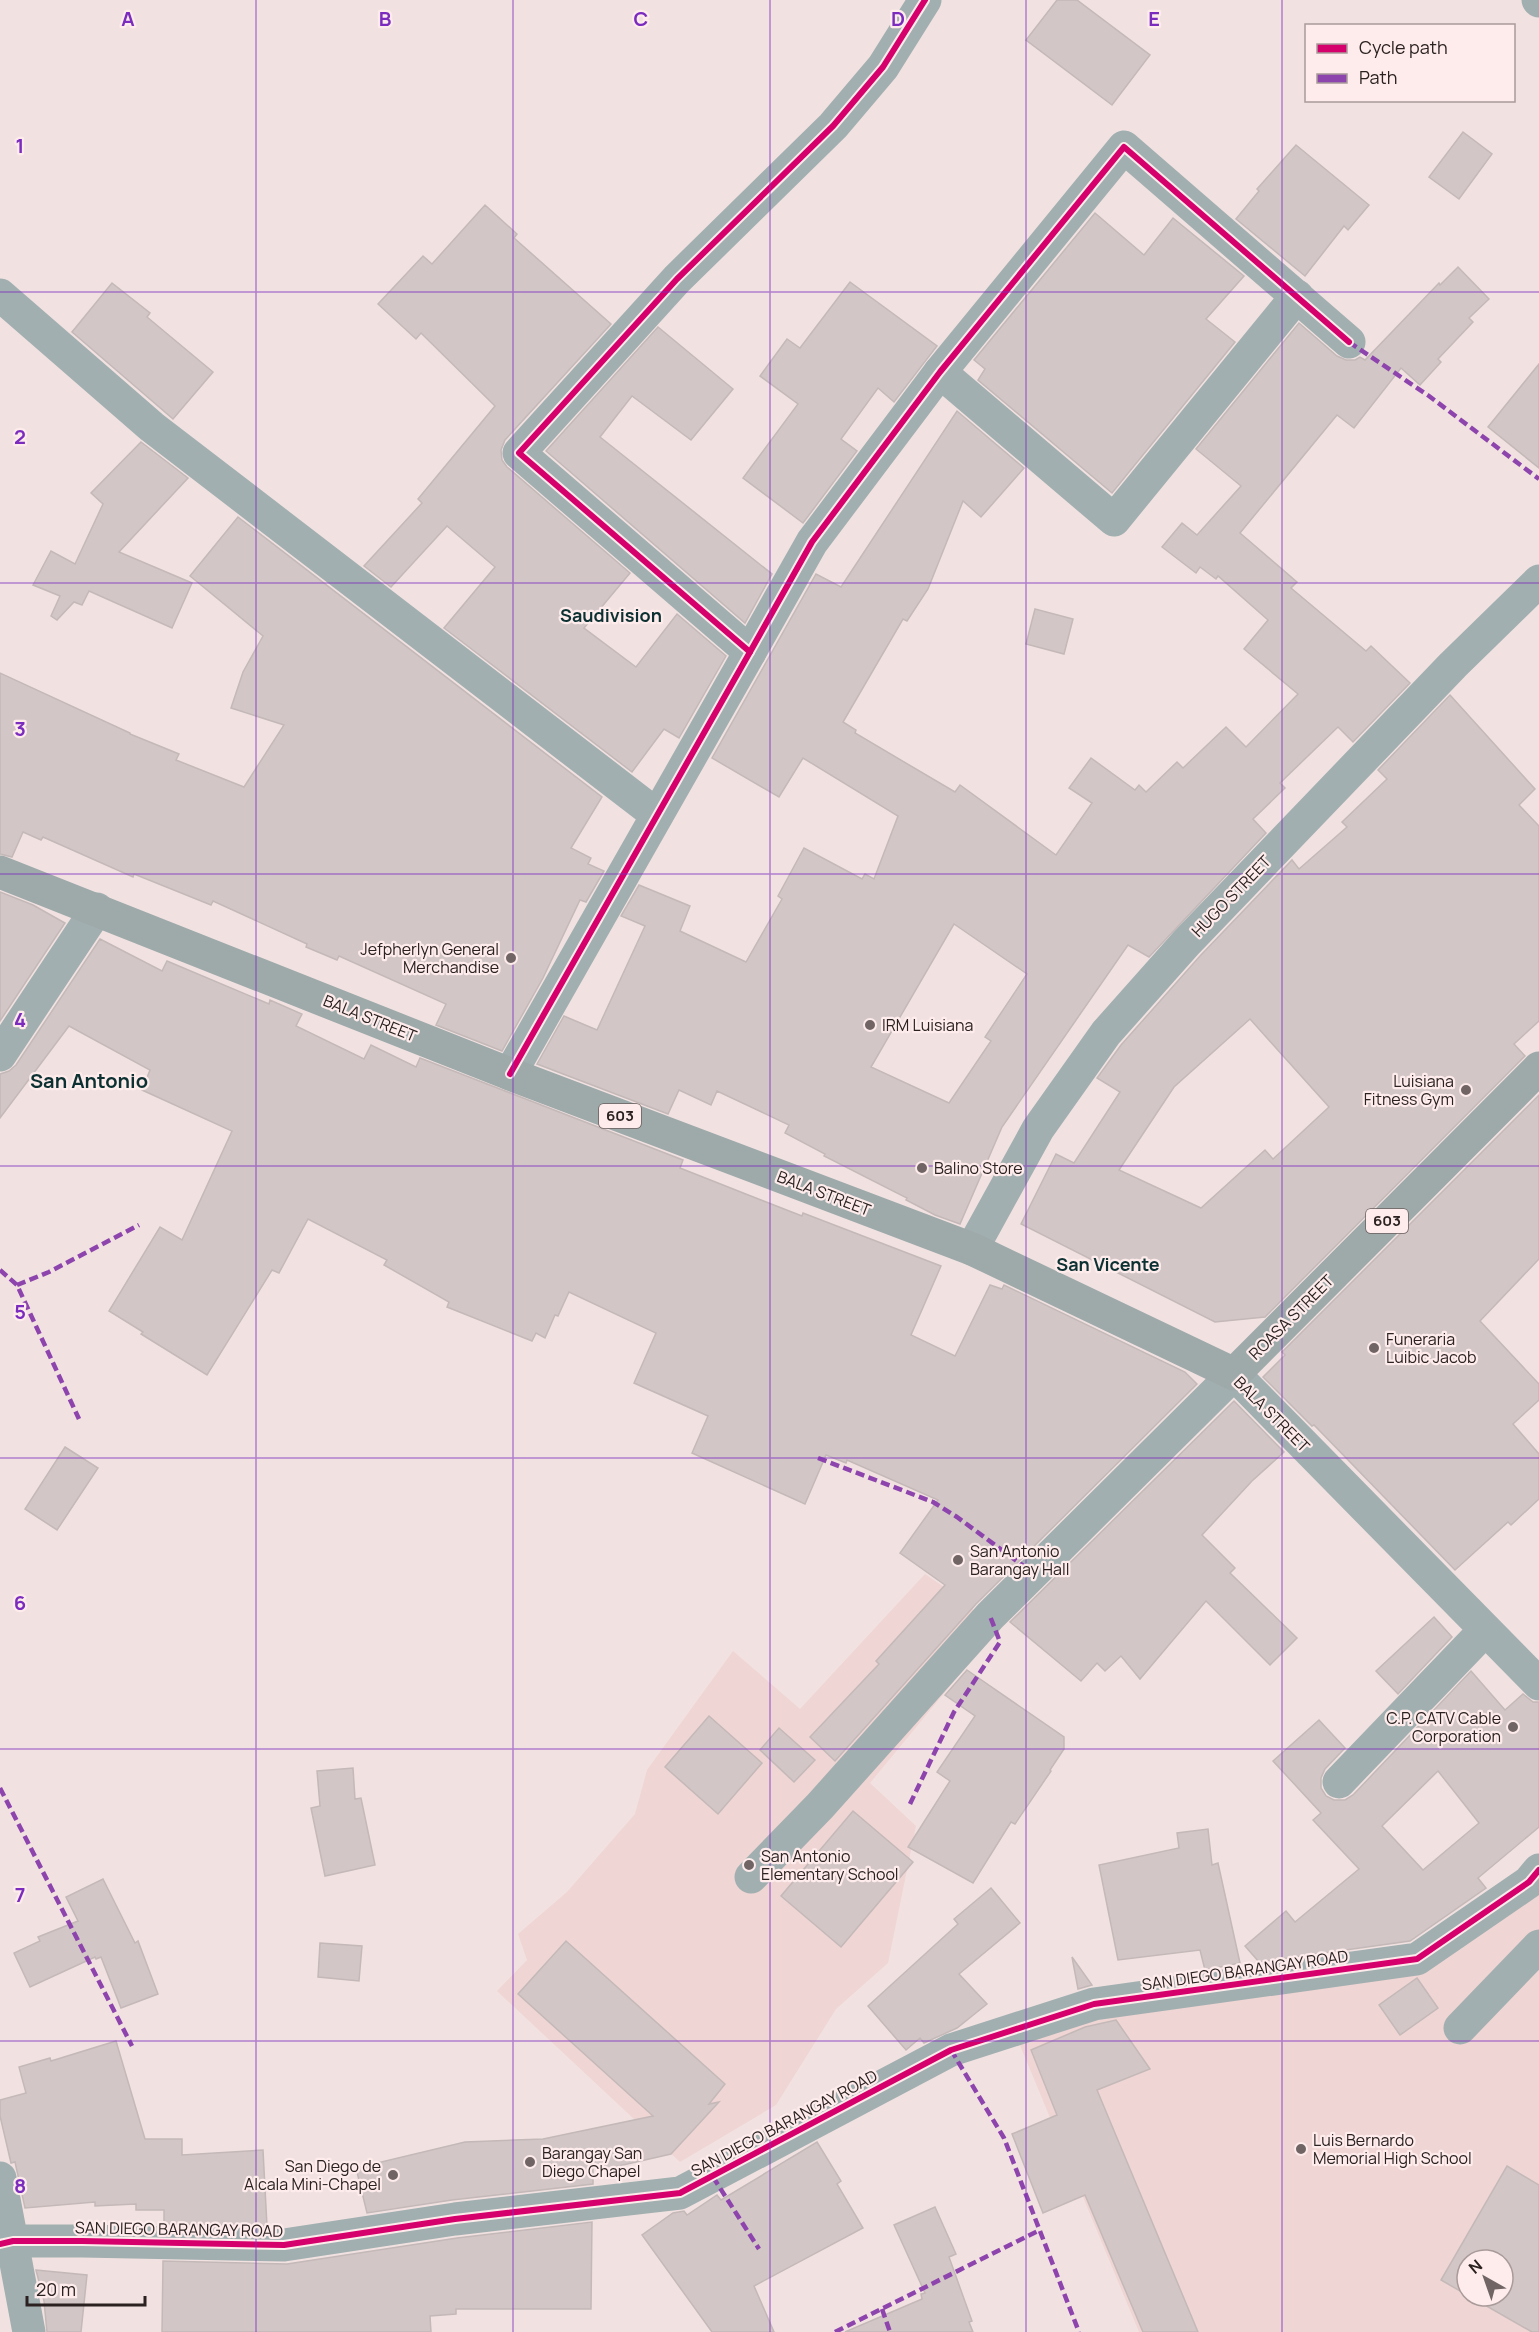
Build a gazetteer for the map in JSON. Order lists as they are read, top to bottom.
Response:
{
  "streets": {
    "main road": ["BALA STREET", "603", "ROASA STREET"],
    "street": ["HUGO STREET", "SAN DIEGO BARANGAY ROAD"]
  },
  "crossings": [
    ["HUGO STREET", "BALA STREET"],
    ["BALA STREET", "ROASA STREET"]
  ],
  "districts": ["Saudivision", "San Antonio", "San Vicente"],
  "places": [
    "Jefpherlyn General Merchandise",
    "IRM Luisiana",
    "Luisiana Fitness Gym",
    "Balino Store",
    "Funeraria Luibic Jacob",
    "San Antonio Barangay Hall",
    "C.P. CATV Cable Corporation",
    "San Antonio Elementary School",
    "Luis Bernardo Memorial High School",
    "Barangay San Diego Chapel",
    "San Diego de Alcala Mini-Chapel"
  ],
  "legend": ["Cycle path", "Path"],
  "scale_bar": "20 m",
  "north": "top left",
  "grid": {
    "columns": [
      "A",
      "B",
      "C",
      "D",
      "E"
    ],
    "rows": [
      "1",
      "2",
      "3",
      "4",
      "5",
      "6",
      "7",
      "8"
    ]
  }
}
